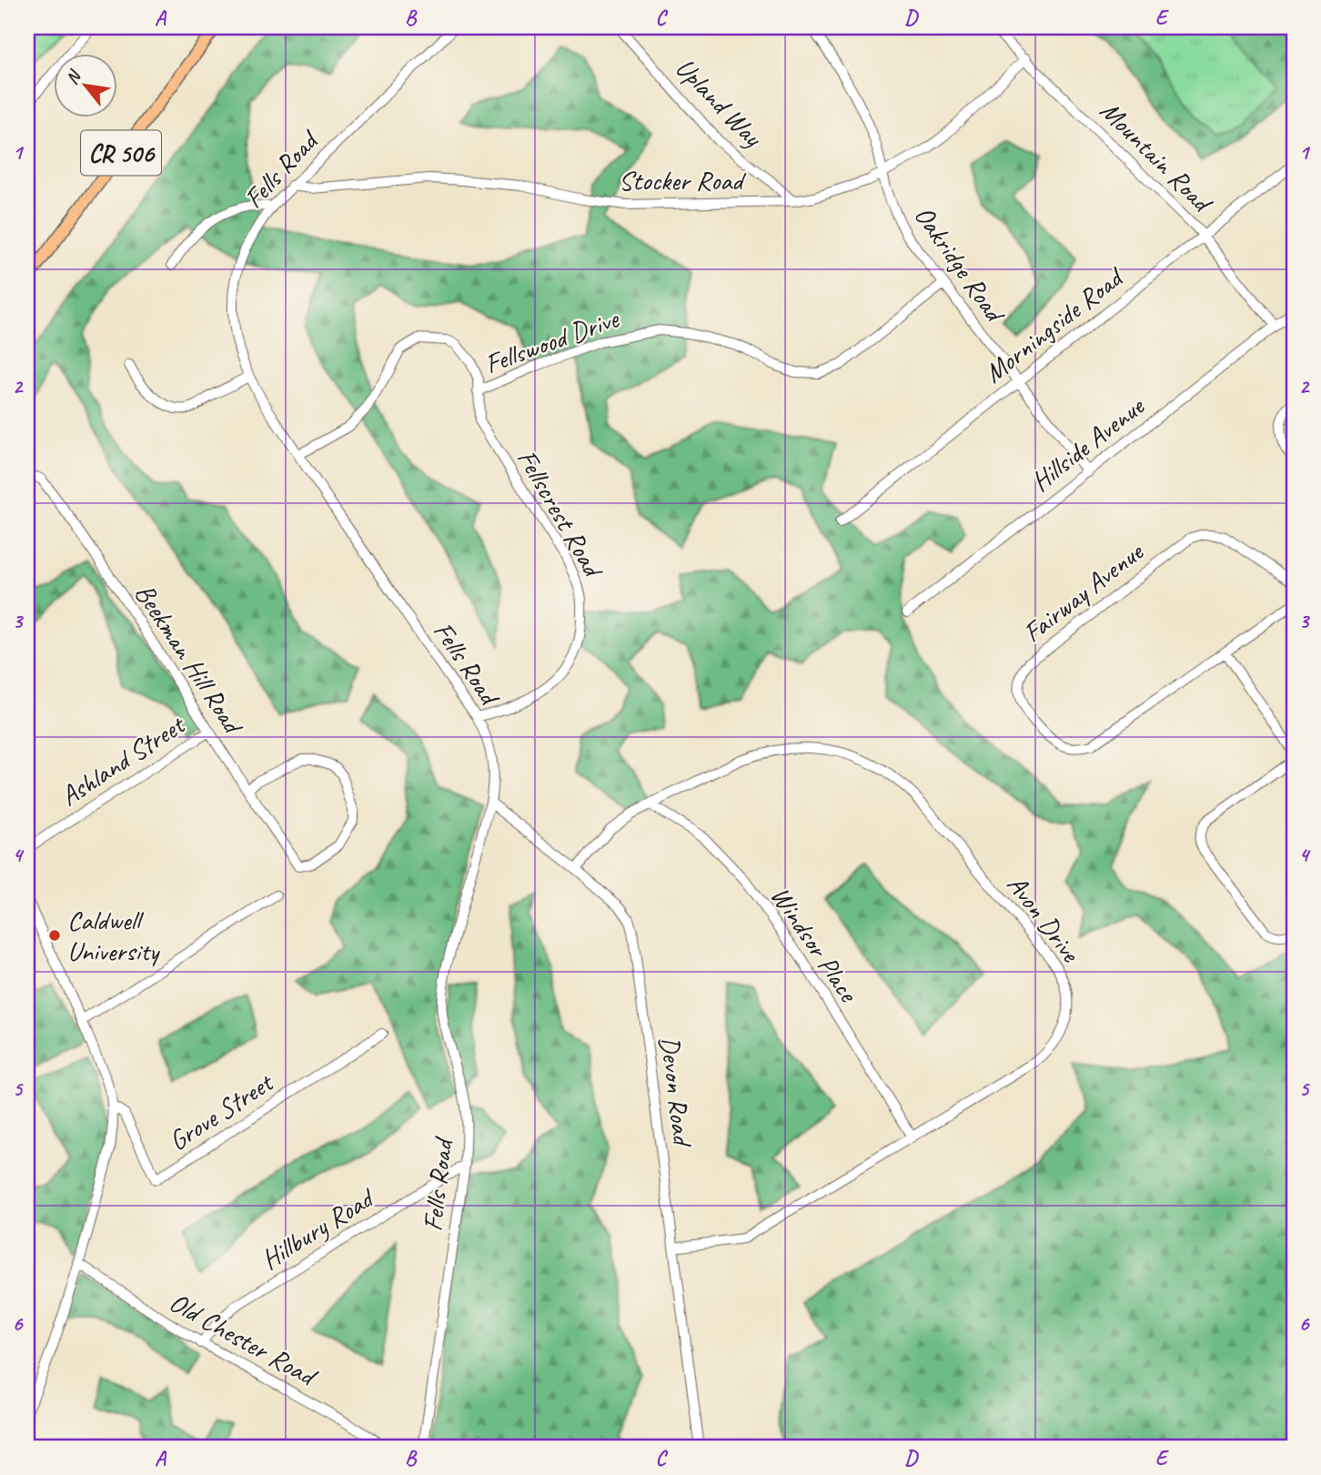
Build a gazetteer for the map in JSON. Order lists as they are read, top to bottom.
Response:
{
  "streets": {
    "main road": ["CR 506"],
    "street": [
      "Upland Way",
      "Mountain Road",
      "Fells Road",
      "Stocker Road",
      "Oakridge Road",
      "Morningside Road",
      "Fellswood Drive",
      "Hillside Avenue",
      "Fellscrest Road",
      "Fairway Avenue",
      "Beekman Hill Road",
      "Ashland Street",
      "Avon Drive",
      "Windsor Place",
      "Devon Road",
      "Grove Street",
      "Hillbury Road",
      "Old Chester Road"
    ]
  },
  "crossings": [
    ["Upland Way", "Stocker Road"],
    ["Mountain Road", "Stocker Road"],
    ["Mountain Road", "Morningside Road"],
    ["Mountain Road", "Hillside Avenue"],
    ["Fells Road", "Stocker Road"],
    ["Fells Road", "Fellswood Drive"],
    ["Fells Road", "Fellscrest Road"],
    ["Fells Road", "Devon Road"],
    ["Fells Road", "Hillbury Road"],
    ["Stocker Road", "Oakridge Road"],
    ["Oakridge Road", "Morningside Road"],
    ["Oakridge Road", "Fellswood Drive"],
    ["Oakridge Road", "Hillside Avenue"],
    ["Fellswood Drive", "Fellscrest Road"],
    ["Beekman Hill Road", "Ashland Street"],
    ["Avon Drive", "Windsor Place"],
    ["Avon Drive", "Devon Road"],
    ["Hillbury Road", "Old Chester Road"]
  ],
  "places": ["Caldwell University"],
  "north": "top left",
  "grid": {
    "columns": [
      "A",
      "B",
      "C",
      "D",
      "E"
    ],
    "rows": [
      "1",
      "2",
      "3",
      "4",
      "5",
      "6"
    ]
  }
}
